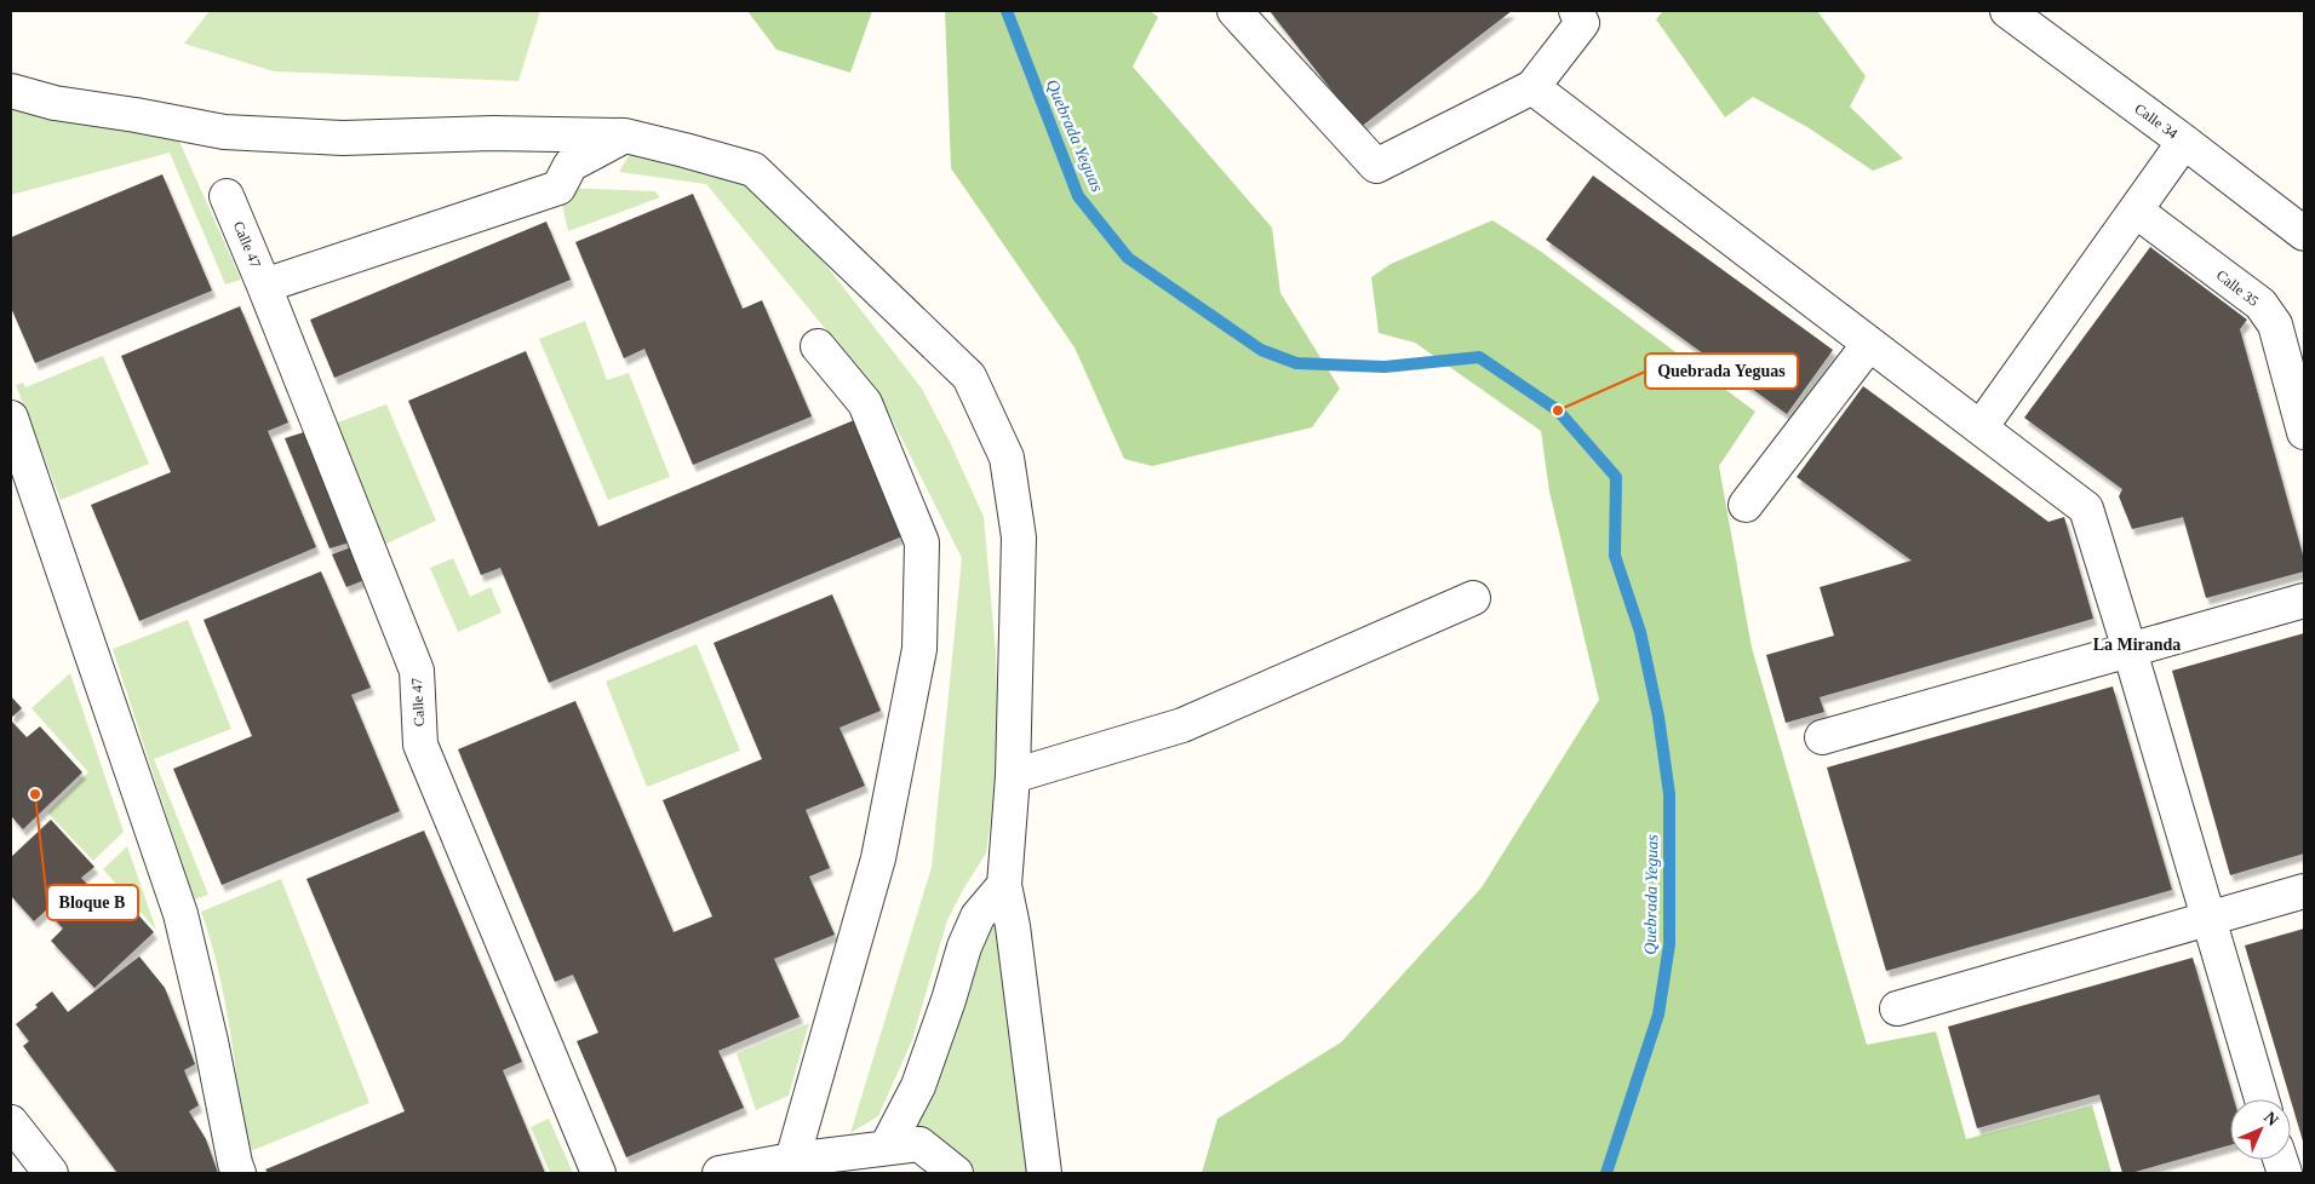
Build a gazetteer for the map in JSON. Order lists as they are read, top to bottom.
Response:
{
  "streets": {
    "street": ["Calle 34", "Calle 47", "Calle 35"]
  },
  "districts": ["La Miranda"],
  "water": ["Quebrada Yeguas"],
  "places": ["Quebrada Yeguas", "Bloque B"],
  "north": "top right"
}
